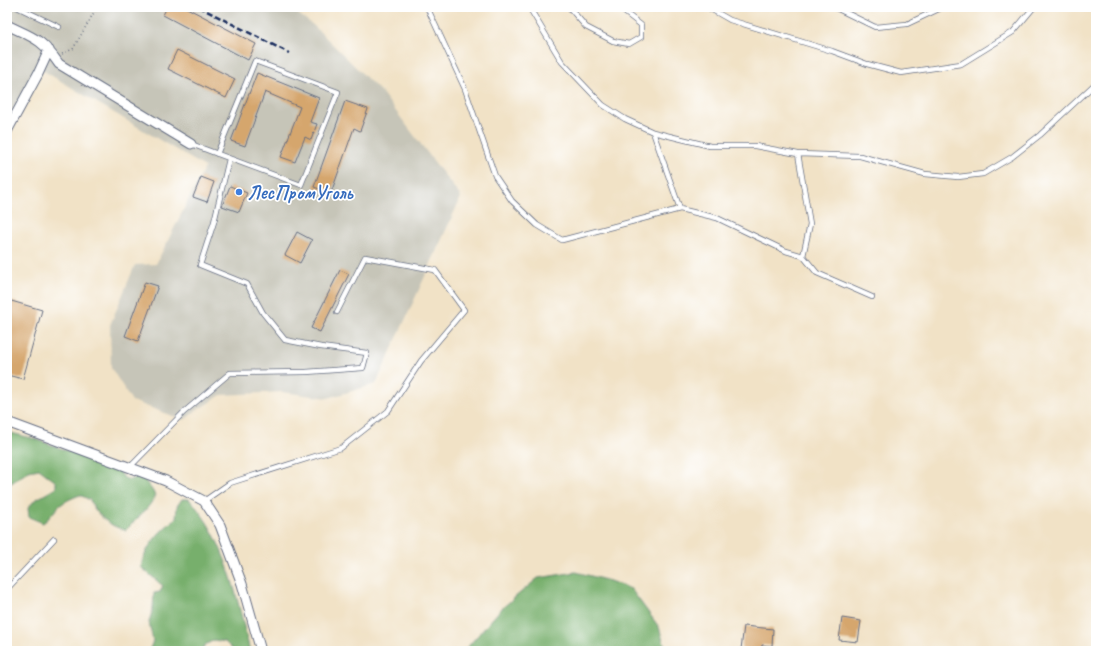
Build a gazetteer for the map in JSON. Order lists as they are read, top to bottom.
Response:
{
  "places": ["ЛесПромУголь"]
}
